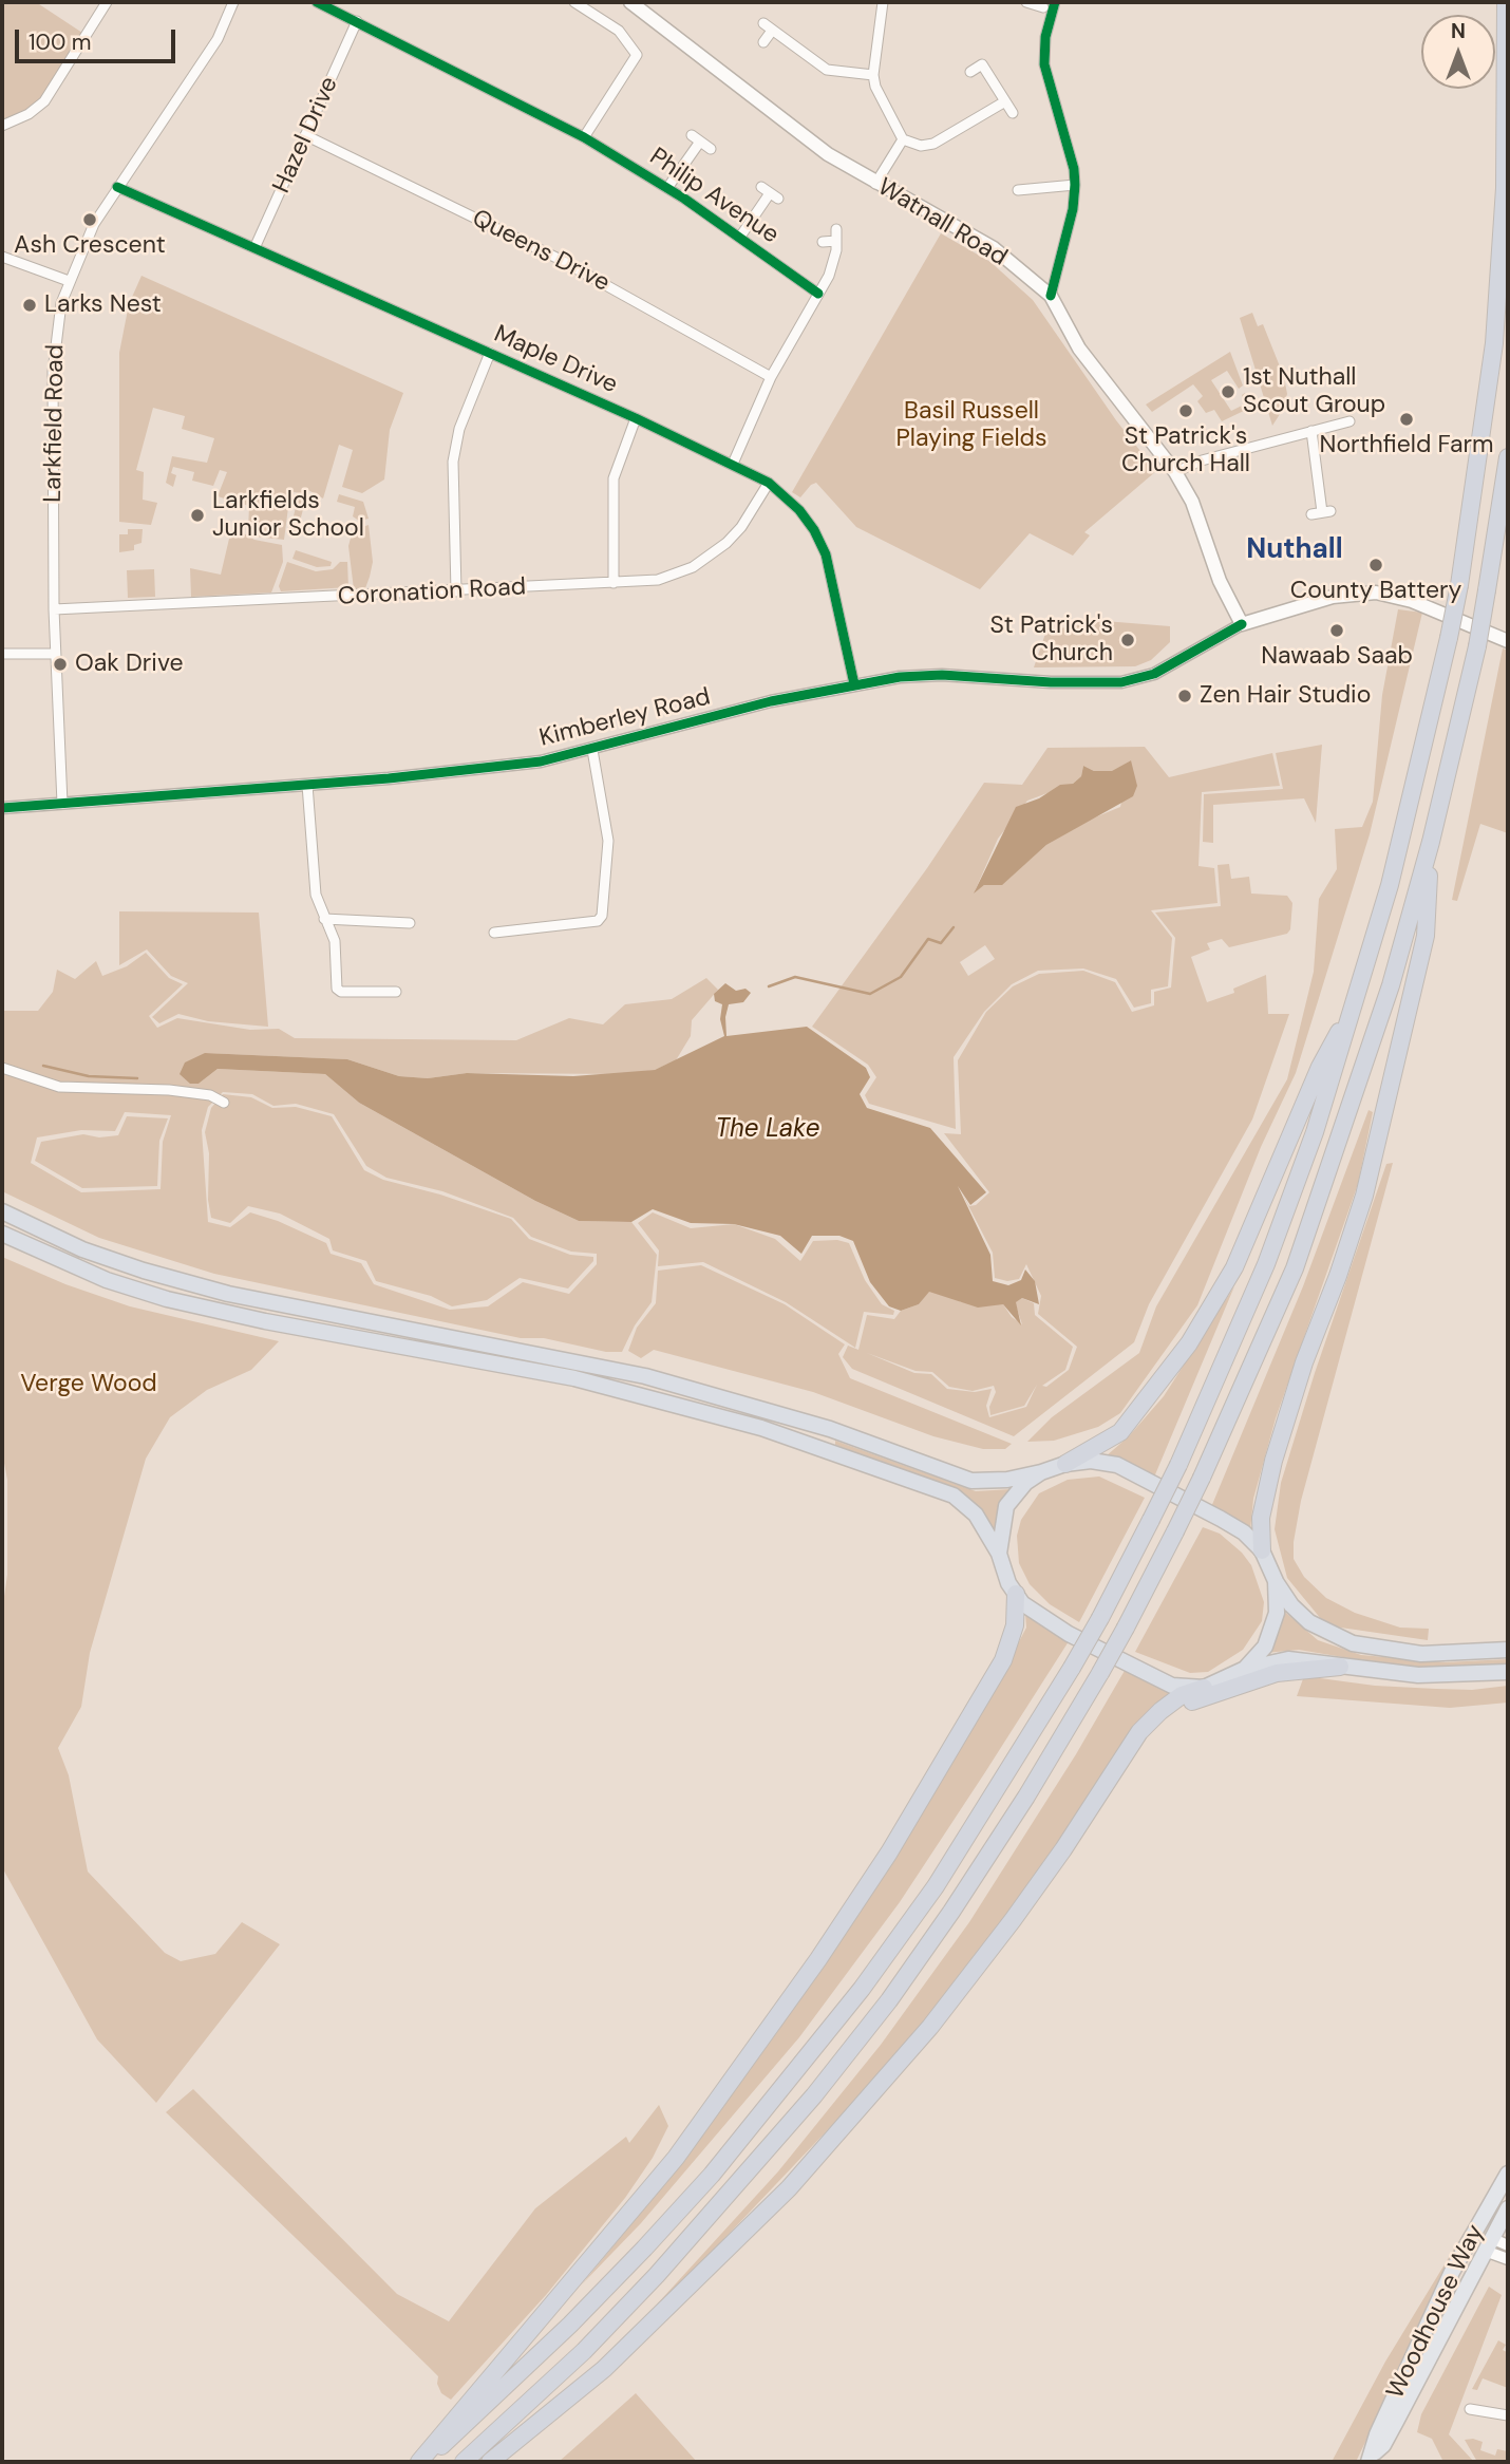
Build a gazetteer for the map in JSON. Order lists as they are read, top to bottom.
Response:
{
  "streets": {
    "main road": ["Watnall Road", "Woodhouse Way"],
    "street": [
      "Hazel Drive",
      "Philip Avenue",
      "Queens Drive",
      "Maple Drive",
      "Larkfield Road",
      "Coronation Road",
      "Kimberley Road"
    ]
  },
  "crossings": [
    ["Hazel Drive", "Philip Avenue"],
    ["Hazel Drive", "Queens Drive"],
    ["Hazel Drive", "Maple Drive"],
    ["Watnall Road", "Kimberley Road"],
    ["Maple Drive", "Larkfield Road"],
    ["Maple Drive", "Coronation Road"],
    ["Maple Drive", "Kimberley Road"],
    ["Larkfield Road", "Coronation Road"],
    ["Larkfield Road", "Kimberley Road"]
  ],
  "districts": ["Nuthall"],
  "water": ["The Lake"],
  "parks": ["Basil Russell Playing Fields", "Verge Wood"],
  "places": [
    "Ash Crescent",
    "Larks Nest",
    "1st Nuthall Scout Group",
    "St Patrick's Church Hall",
    "Northfield Farm",
    "Larkfields Junior School",
    "County Battery",
    "Nawaab Saab",
    "St Patrick's Church",
    "Oak Drive",
    "Zen Hair Studio"
  ],
  "scale_bar": "100 m",
  "north": "top"
}
